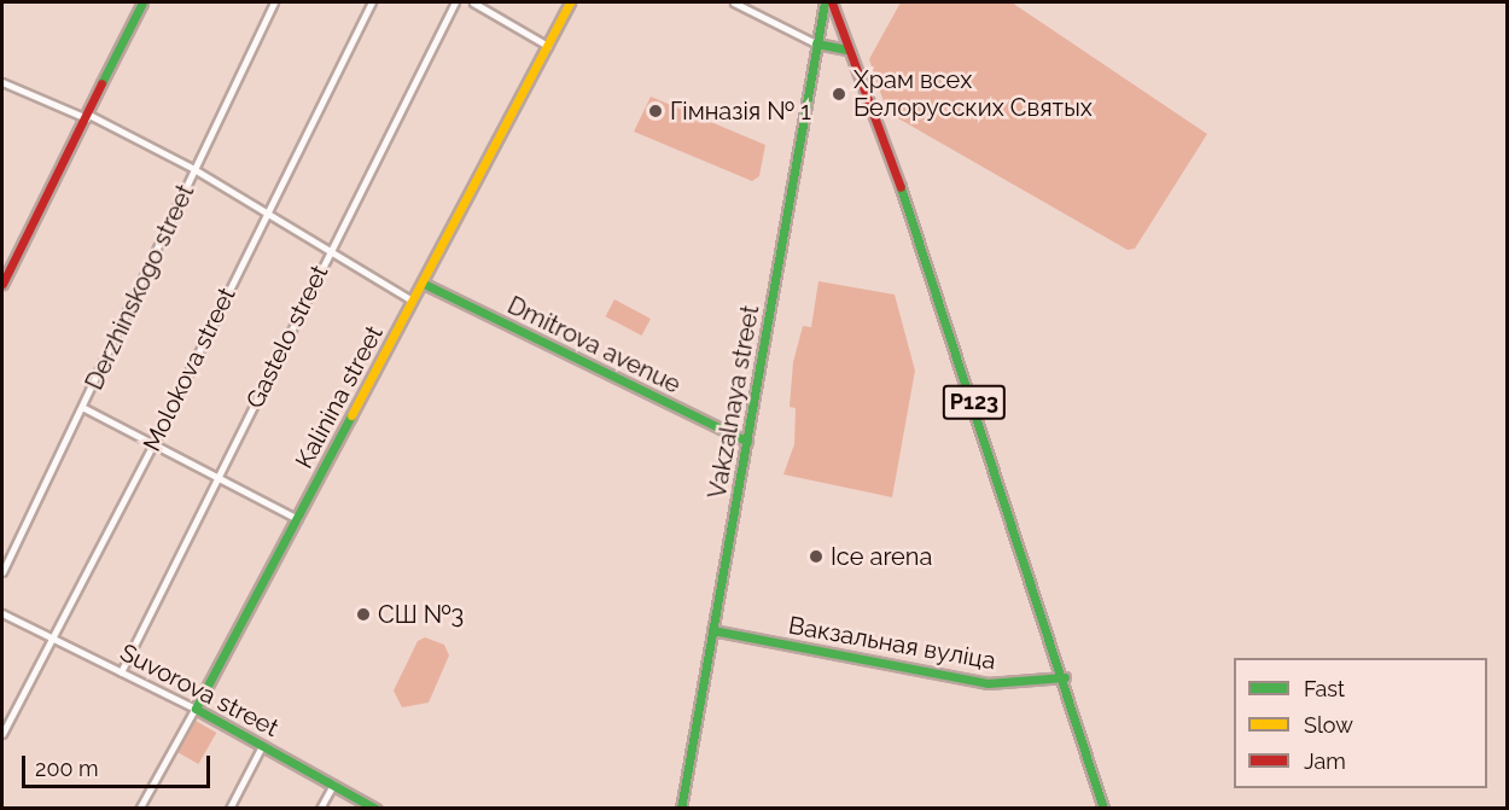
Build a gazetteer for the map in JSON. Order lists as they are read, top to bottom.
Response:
{
  "streets": {
    "main road": [
      "Dmitrova avenue",
      "Kalinina street",
      "Vakzalnaya street",
      "Р123",
      "Вакзальная вуліца",
      "Suvorova street"
    ],
    "street": ["Derzhinskogo street", "Gastelo street", "Molokova street"]
  },
  "crossings": [
    ["Gastelo street", "Suvorova street"],
    ["Dmitrova avenue", "Kalinina street"],
    ["Dmitrova avenue", "Vakzalnaya street"],
    ["Molokova street", "Suvorova street"],
    ["Kalinina street", "Suvorova street"],
    ["Vakzalnaya street", "Вакзальная вуліца"],
    ["Р123", "Вакзальная вуліца"]
  ],
  "places": [
    "Храм всех Белорусских Святых",
    "Гімназія № 1",
    "Ice arena",
    "СШ №3"
  ],
  "legend": ["Fast", "Slow", "Jam"],
  "scale_bar": "200 m"
}
